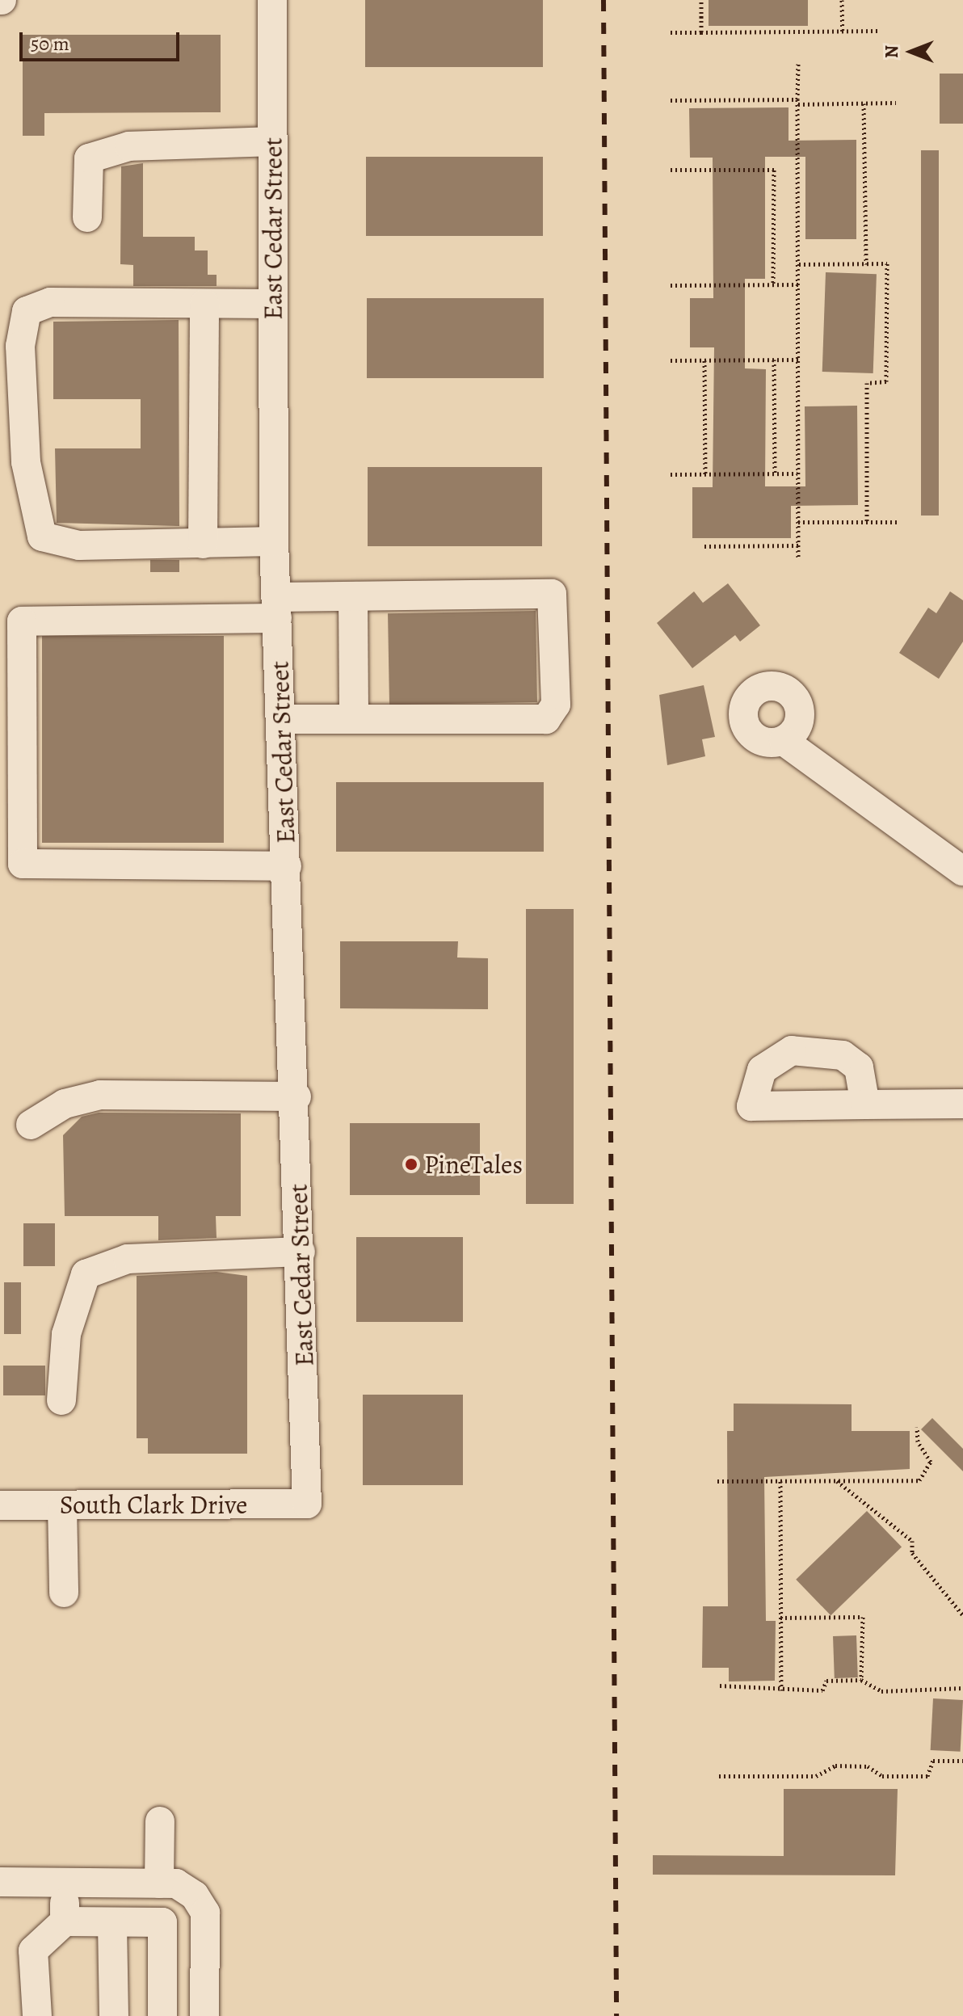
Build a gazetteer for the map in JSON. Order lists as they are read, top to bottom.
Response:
{
  "streets": {
    "street": ["East Cedar Street", "South Clark Drive"]
  },
  "crossings": [
    ["East Cedar Street", "South Clark Drive"]
  ],
  "places": ["PineTales"],
  "scale_bar": "50 m",
  "north": "left"
}
